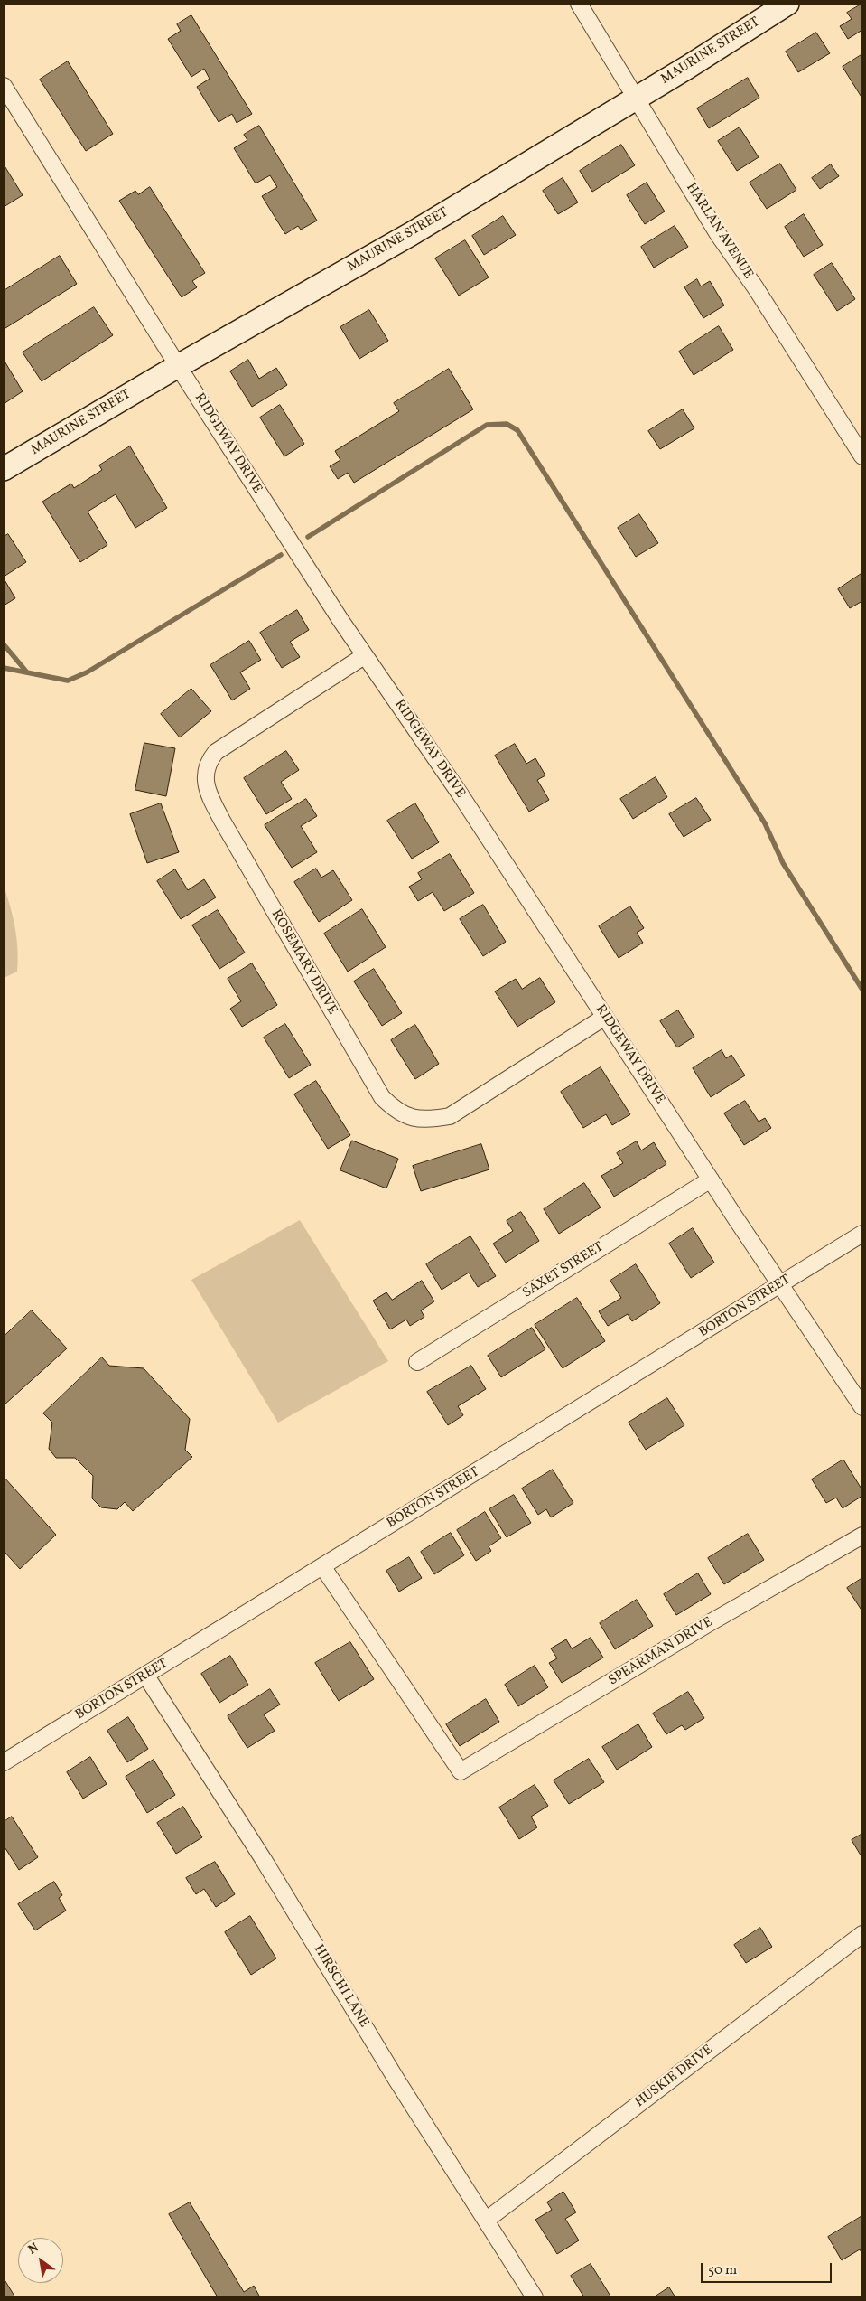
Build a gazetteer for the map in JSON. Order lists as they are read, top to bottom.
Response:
{
  "streets": {
    "street": [
      "MAURINE STREET",
      "HARLAN AVENUE",
      "RIDGEWAY DRIVE",
      "ROSEMARY DRIVE",
      "SAXET STREET",
      "BORTON STREET",
      "SPEARMAN DRIVE",
      "HIRSCHI LANE",
      "HUSKIE DRIVE"
    ]
  },
  "crossings": [
    ["MAURINE STREET", "HARLAN AVENUE"],
    ["MAURINE STREET", "RIDGEWAY DRIVE"],
    ["RIDGEWAY DRIVE", "ROSEMARY DRIVE"],
    ["RIDGEWAY DRIVE", "SAXET STREET"],
    ["RIDGEWAY DRIVE", "BORTON STREET"],
    ["BORTON STREET", "SPEARMAN DRIVE"],
    ["BORTON STREET", "HIRSCHI LANE"],
    ["HIRSCHI LANE", "HUSKIE DRIVE"]
  ],
  "scale_bar": "50 m",
  "north": "top left"
}
